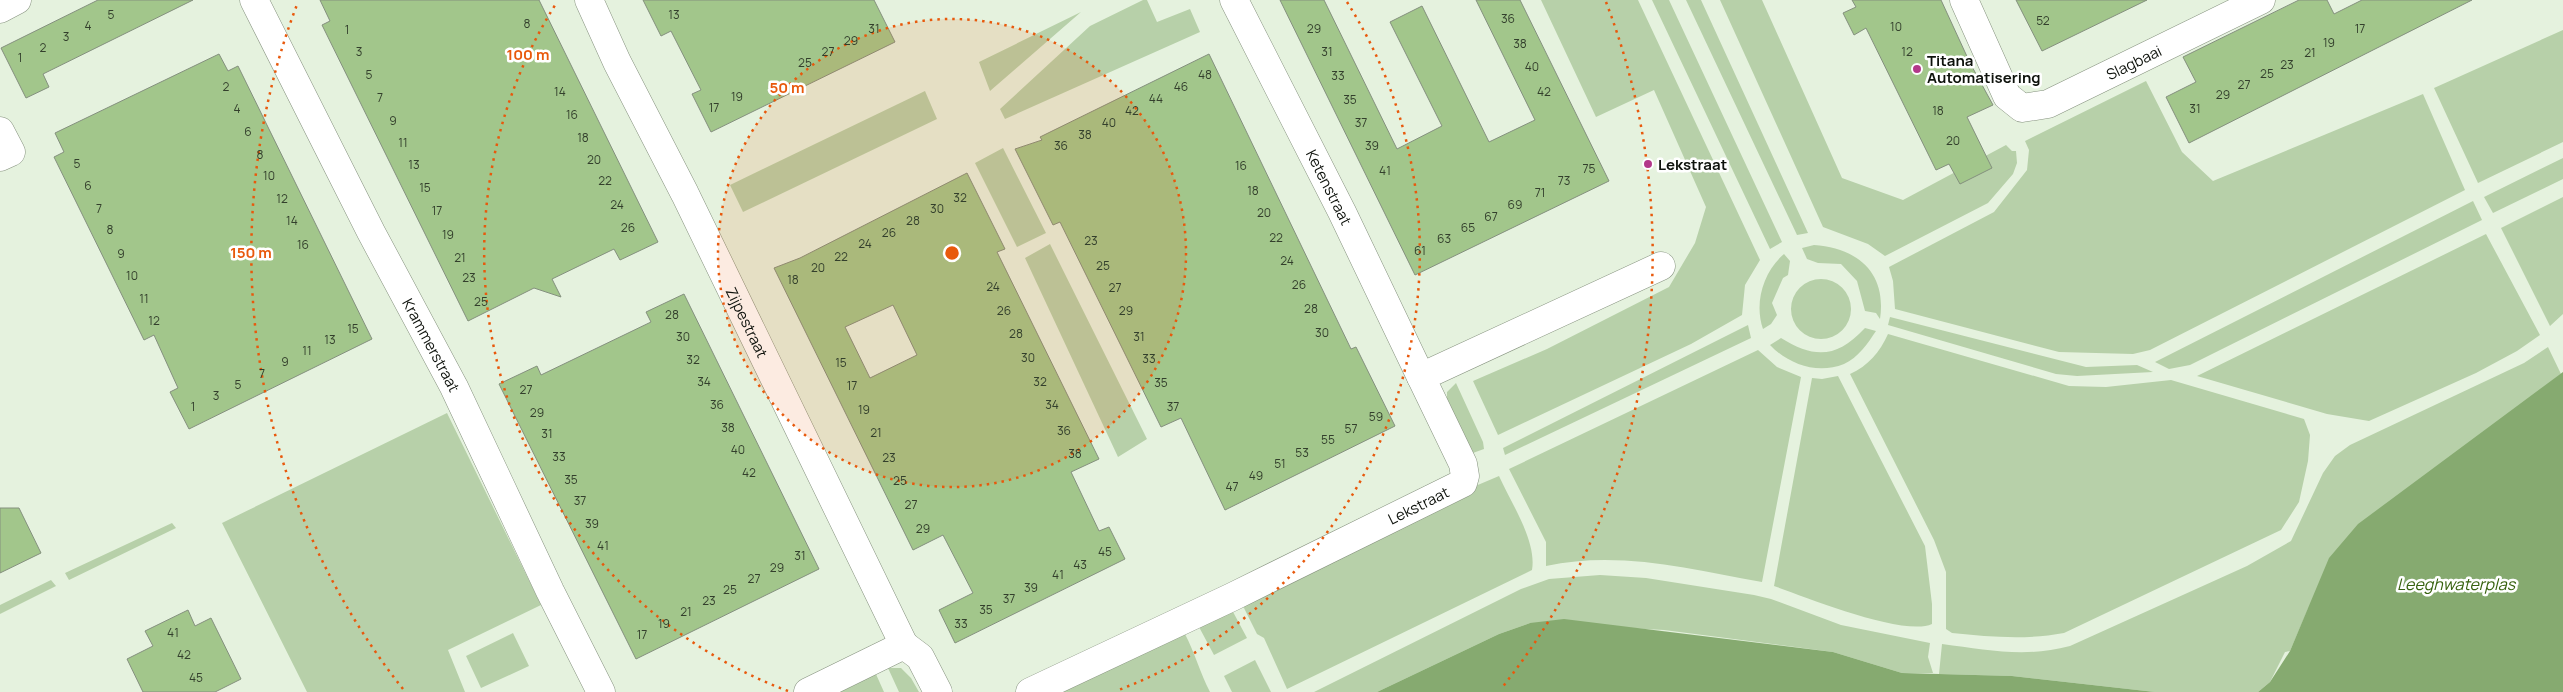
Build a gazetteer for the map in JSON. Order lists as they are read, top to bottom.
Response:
{
  "streets": {
    "street": [
      "Slagbaai",
      "Ketenstraat",
      "Zijpestraat",
      "Krammerstraat",
      "Lekstraat"
    ]
  },
  "crossings": [
    ["Ketenstraat", "Lekstraat"]
  ],
  "water": ["Leeghwaterplas"],
  "places": ["Titana Automatisering", "Lekstraat"],
  "house_numbers": [
    "5",
    "13",
    "36",
    "52",
    "8",
    "4",
    "10",
    "31",
    "29",
    "17",
    "1",
    "3",
    "29",
    "19",
    "38",
    "2",
    "3",
    "27",
    "31",
    "12",
    "21",
    "1",
    "25",
    "23",
    "40",
    "25",
    "5",
    "48",
    "33",
    "27",
    "2",
    "46",
    "14",
    "42",
    "29",
    "19",
    "7",
    "44",
    "35",
    "17",
    "4",
    "31",
    "42",
    "18",
    "16",
    "9",
    "40",
    "37",
    "6",
    "38",
    "18",
    "20",
    "11",
    "36",
    "39",
    "8",
    "20",
    "5",
    "13",
    "16",
    "75",
    "41",
    "10",
    "22",
    "73",
    "6",
    "15",
    "18",
    "71",
    "32",
    "12",
    "24",
    "69",
    "7",
    "30",
    "17",
    "20",
    "67",
    "14",
    "28",
    "26",
    "65",
    "8",
    "26",
    "19",
    "22",
    "63",
    "23",
    "24",
    "16",
    "61",
    "9",
    "22",
    "21",
    "24",
    "25",
    "20",
    "10",
    "23",
    "18",
    "26",
    "24",
    "27",
    "11",
    "25",
    "28",
    "26",
    "29",
    "28",
    "12",
    "15",
    "30",
    "28",
    "30",
    "31",
    "13",
    "11",
    "30",
    "33",
    "32",
    "9",
    "15",
    "7",
    "34",
    "32",
    "35",
    "5",
    "17",
    "27",
    "3",
    "36",
    "34",
    "1",
    "37",
    "19",
    "29",
    "59",
    "38",
    "57",
    "36",
    "21",
    "31",
    "55",
    "40",
    "53",
    "38",
    "33",
    "23",
    "51",
    "42",
    "49",
    "35",
    "25",
    "47",
    "37",
    "27",
    "39",
    "29",
    "41",
    "45",
    "31",
    "43",
    "29",
    "41",
    "27",
    "39",
    "25",
    "37",
    "23",
    "35",
    "21",
    "19",
    "33",
    "41",
    "17",
    "42",
    "45"
  ],
  "rings": ["100 m", "50 m", "150 m"]
}
